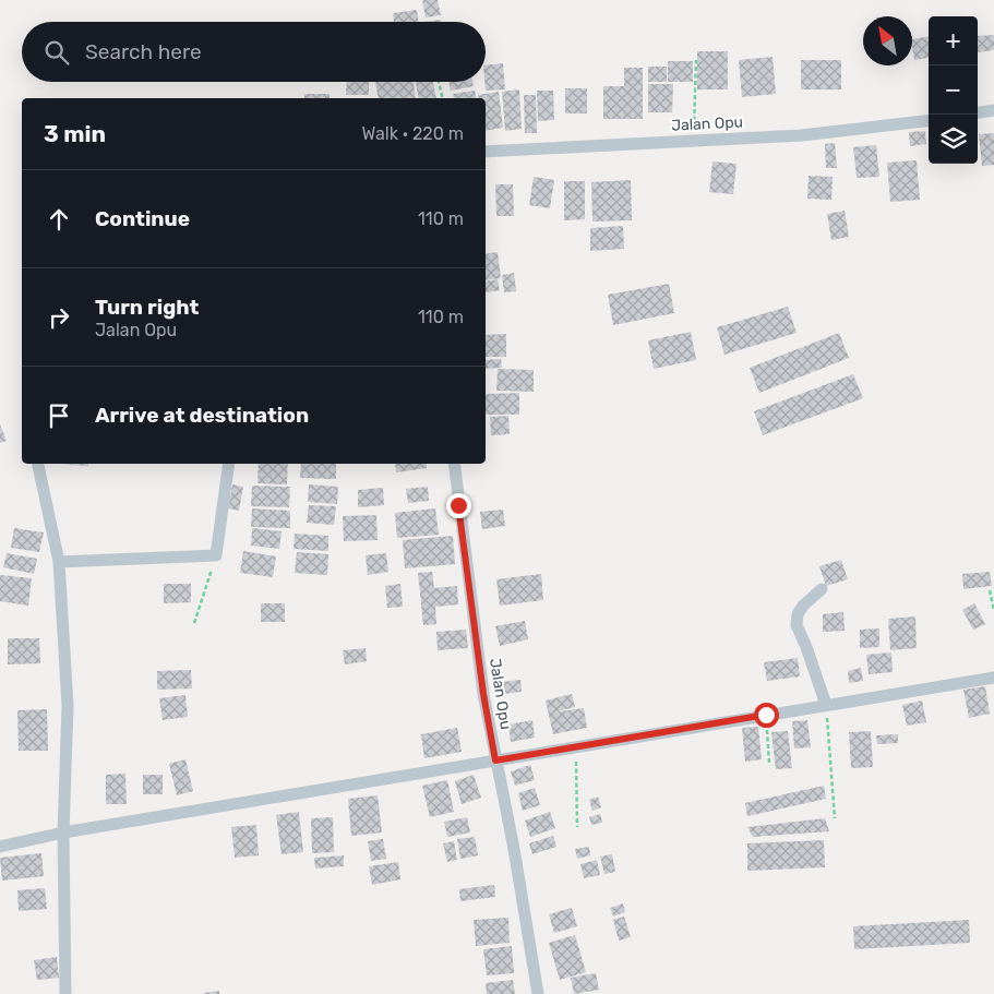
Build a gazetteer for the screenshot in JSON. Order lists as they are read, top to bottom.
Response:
{
  "streets": {
    "street": ["Jalan Opu"]
  },
  "north": "top left",
  "page": {
    "map_buttons": ["+", "−"],
    "search": "Search here",
    "heading": ["3 min", "Walk · 220 m"],
    "list": [
      ["Continue", "110 m"],
      ["Turn right", "Jalan Opu", "110 m"],
      "Arrive at destination"
    ]
  }
}
